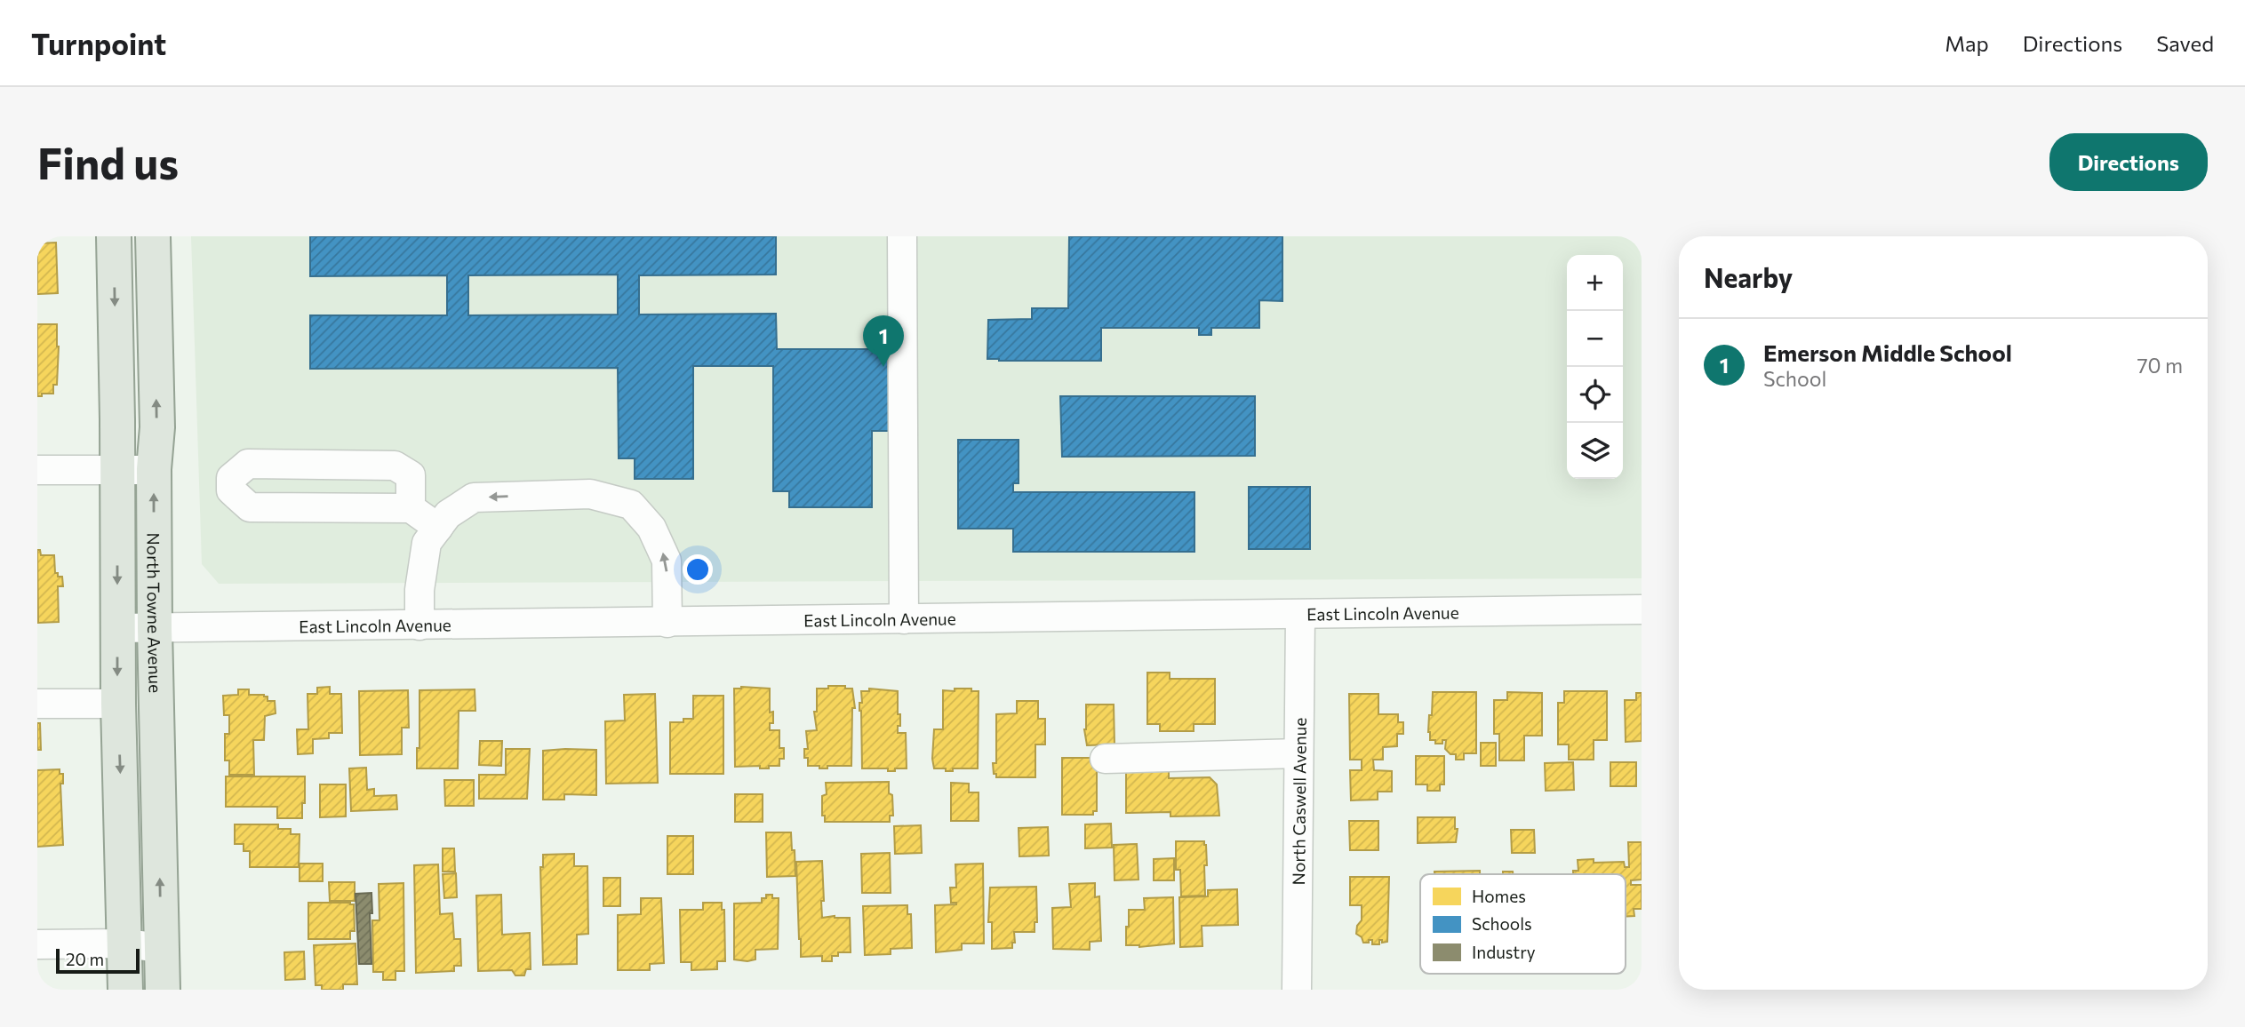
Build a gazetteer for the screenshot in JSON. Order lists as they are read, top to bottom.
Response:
{
  "streets": {
    "main road": ["North Towne Avenue"],
    "street": ["East Lincoln Avenue", "North Caswell Avenue"]
  },
  "crossings": [
    ["North Towne Avenue", "East Lincoln Avenue"],
    ["East Lincoln Avenue", "North Caswell Avenue"]
  ],
  "legend": ["Homes", "Schools", "Industry"],
  "scale_bar": "20 m",
  "page": {
    "header": "Turnpoint",
    "nav": ["Map", "Directions", "Saved"],
    "buttons": "Directions",
    "title": "Find us",
    "heading": "Nearby",
    "map_buttons": ["+", "−"],
    "pins": "1",
    "list": [
      {
        "mark": "1",
        "name": "Emerson Middle School",
        "note": "School",
        "value": "70 m"
      }
    ],
    "scale": "20 m"
  }
}
